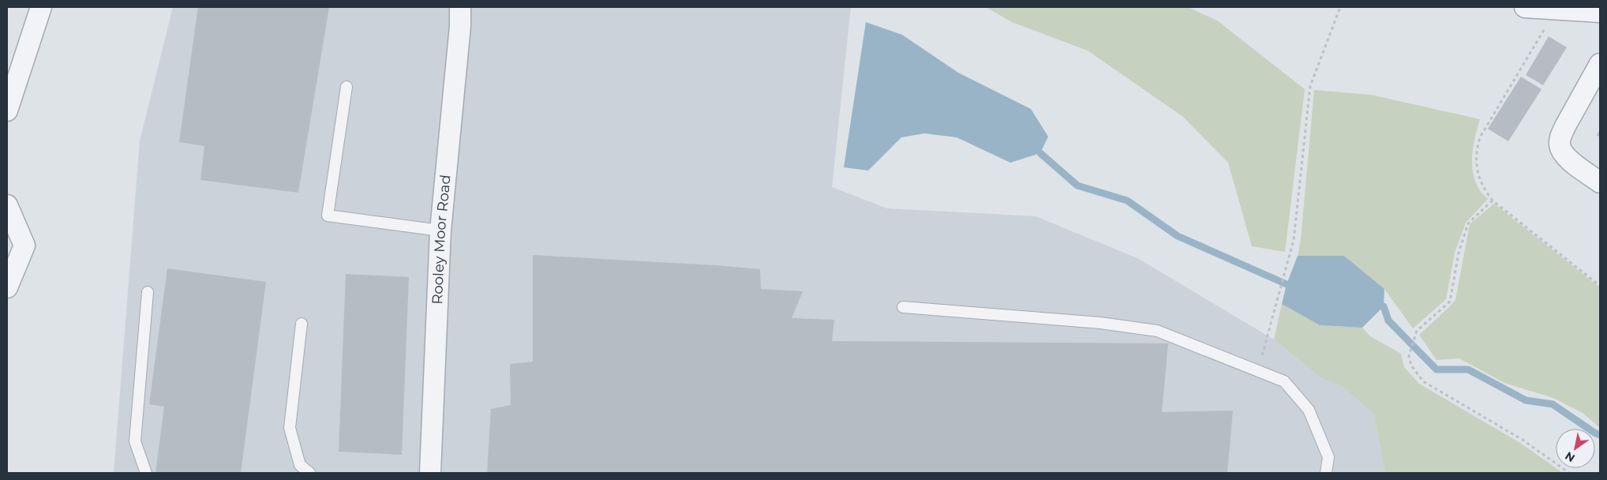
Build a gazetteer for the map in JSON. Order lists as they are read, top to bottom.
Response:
{
  "streets": {
    "street": ["Rooley Moor Road"]
  },
  "north": "bottom left"
}
